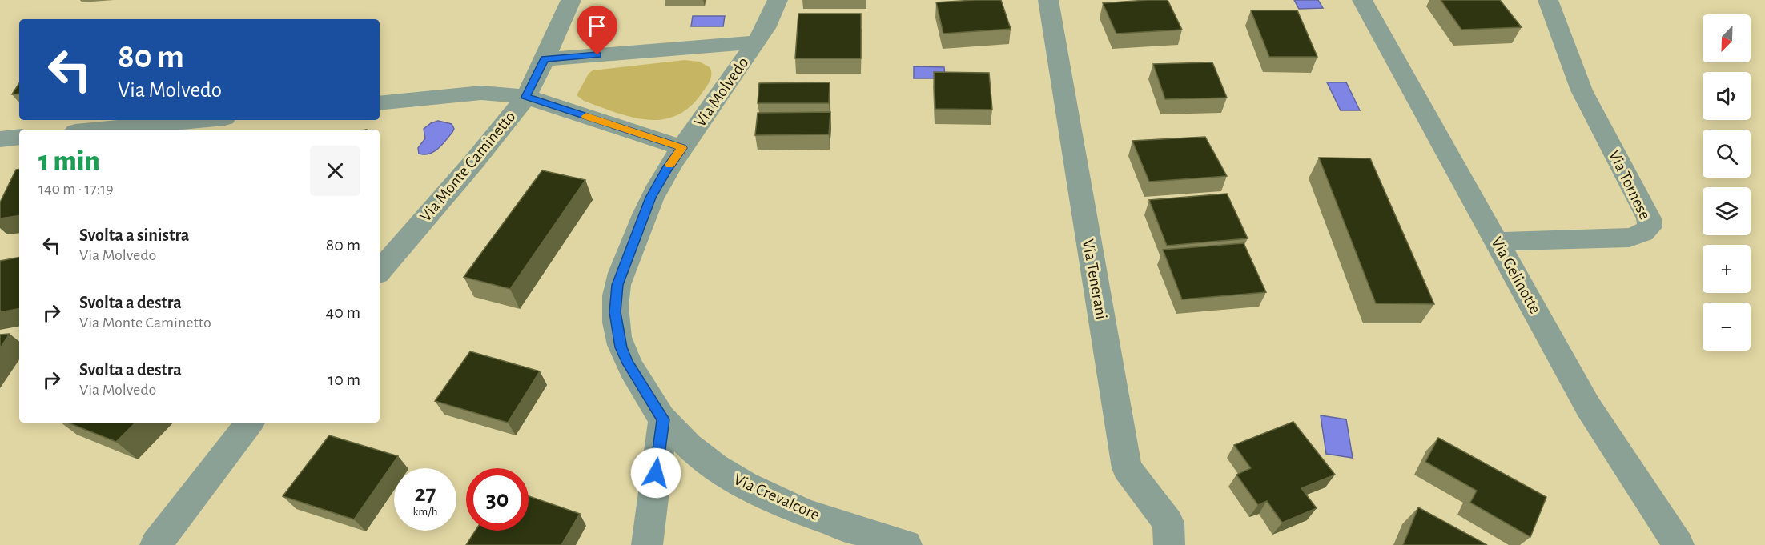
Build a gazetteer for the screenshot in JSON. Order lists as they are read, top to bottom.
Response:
{
  "streets": {
    "street": [
      "Via Molvedo",
      "Via Monte Caminetto",
      "Via Tornese",
      "Via Gelinotte",
      "Via Tenerani",
      "Via Crevalcore"
    ]
  },
  "crossings": [
    ["Via Molvedo", "Via Monte Caminetto"],
    ["Via Molvedo", "Via Crevalcore"],
    ["Via Tornese", "Via Gelinotte"]
  ],
  "north": "bottom left",
  "page": {
    "map_buttons": ["+", "−"],
    "turn": ["80 m", "Via Molvedo"],
    "heading": ["1 min", "140 m · 17:19"],
    "list": [
      {
        "name": "Svolta a sinistra",
        "note": "Via Molvedo",
        "value": "80 m"
      },
      {
        "name": "Svolta a destra",
        "note": "Via Monte Caminetto",
        "value": "40 m"
      },
      {
        "name": "Svolta a destra",
        "note": "Via Molvedo",
        "value": "10 m"
      }
    ],
    "speed": "27 km/h",
    "limit": "30"
  }
}
